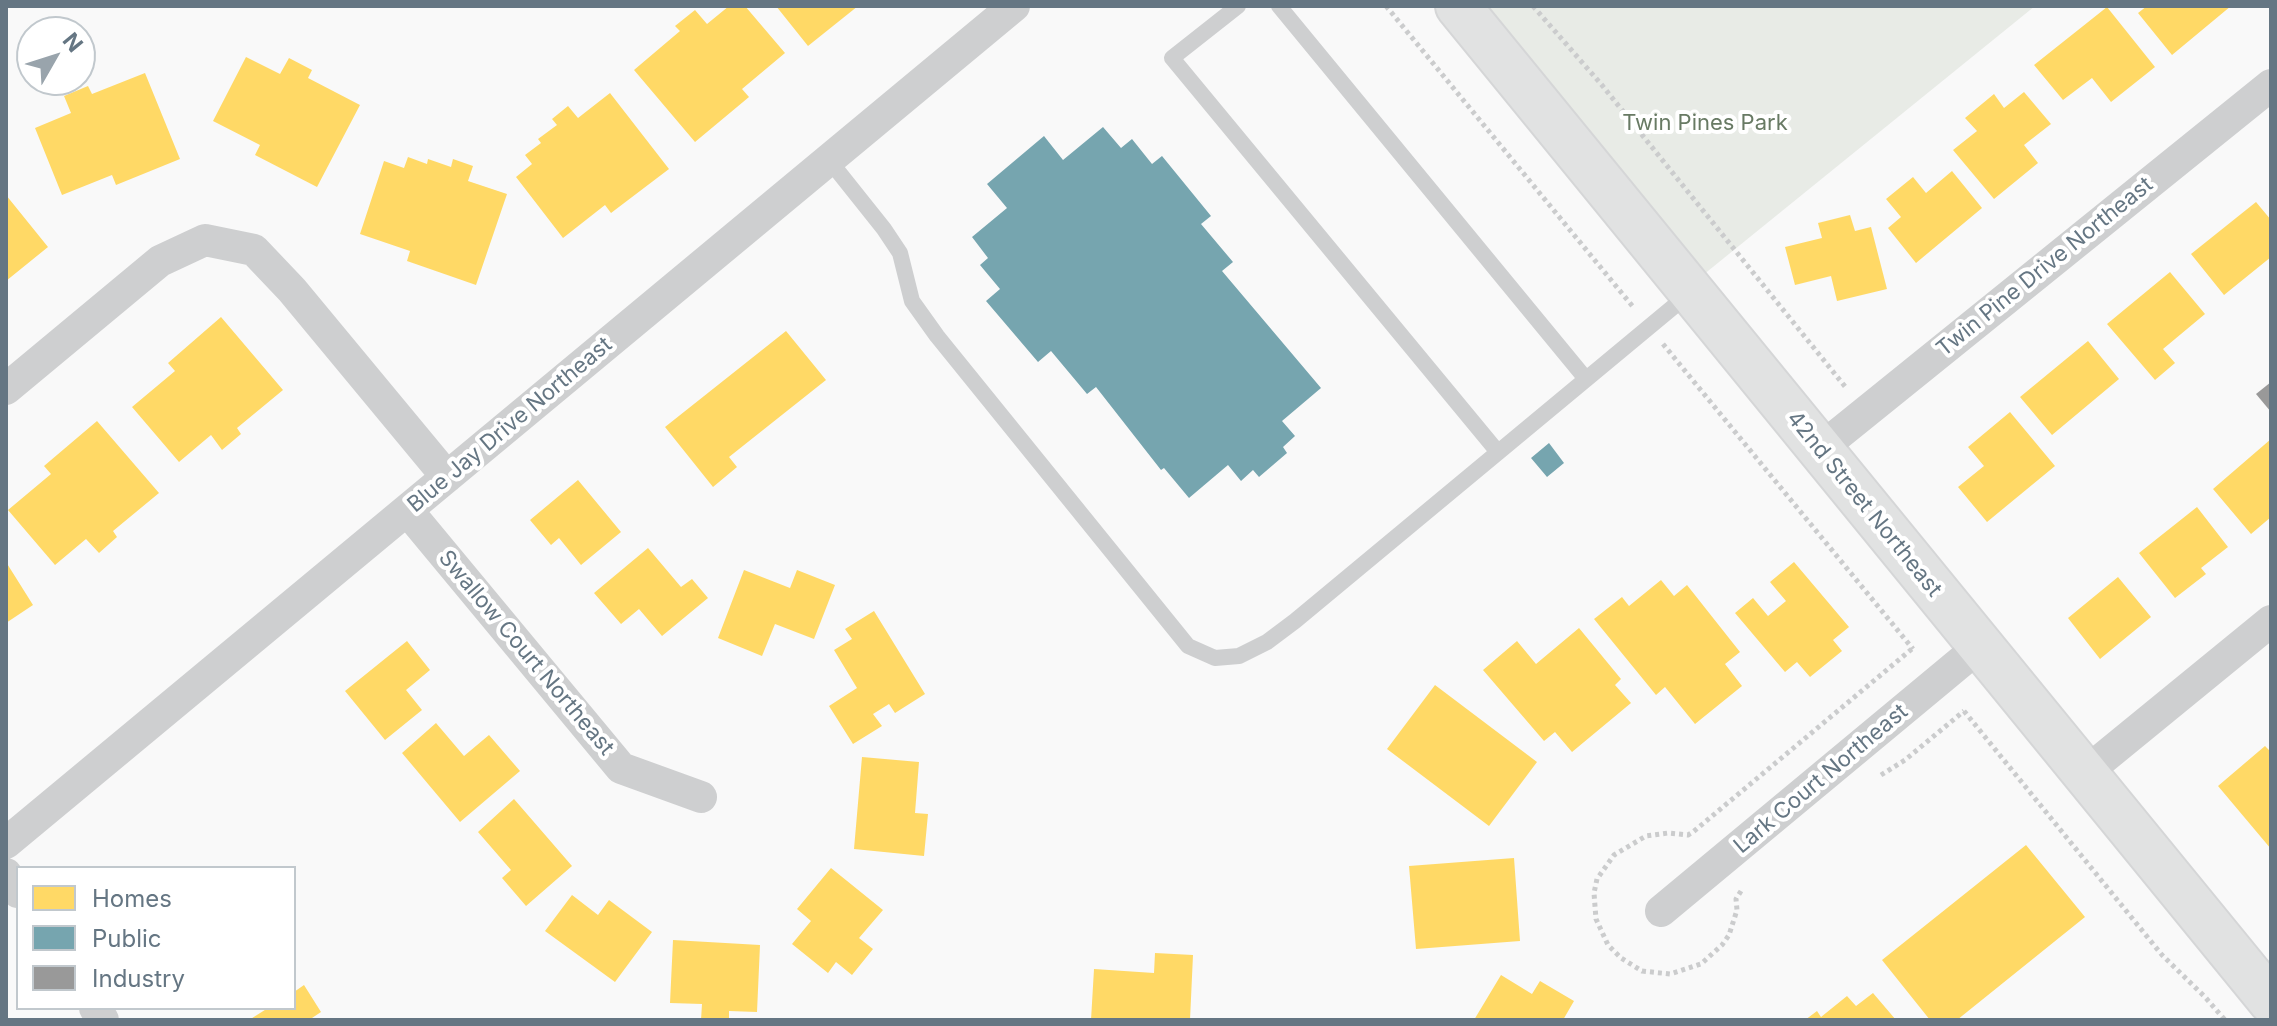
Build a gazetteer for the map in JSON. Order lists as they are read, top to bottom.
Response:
{
  "streets": {
    "main road": ["42nd Street Northeast"],
    "street": [
      "Twin Pine Drive Northeast",
      "Blue Jay Drive Northeast",
      "Swallow Court Northeast",
      "Lark Court Northeast"
    ]
  },
  "crossings": [
    ["Twin Pine Drive Northeast", "42nd Street Northeast"],
    ["Blue Jay Drive Northeast", "Swallow Court Northeast"],
    ["42nd Street Northeast", "Lark Court Northeast"]
  ],
  "parks": ["Twin Pines Park"],
  "legend": ["Homes", "Public", "Industry"],
  "north": "top right"
}
